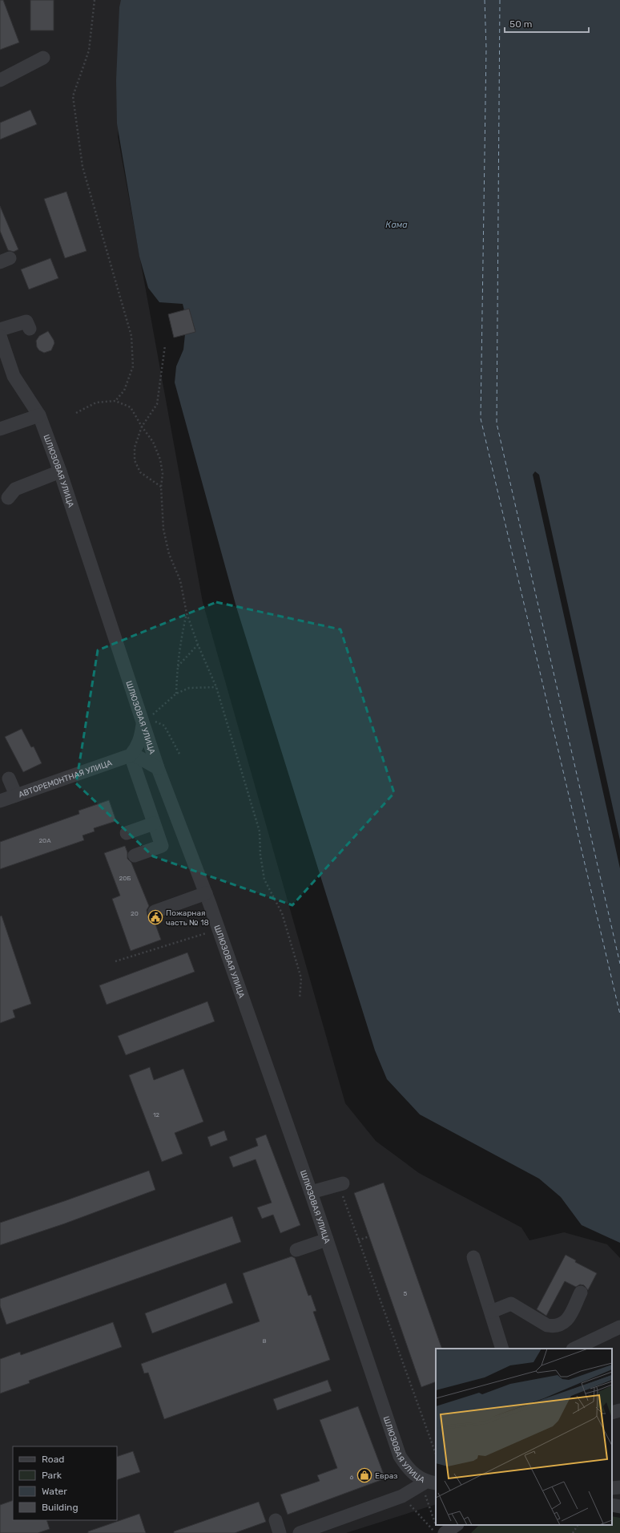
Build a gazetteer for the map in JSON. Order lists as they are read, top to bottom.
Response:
{
  "streets": {
    "street": ["ШЛЮЗОВАЯ УЛИЦА", "АВТОРЕМОНТНАЯ УЛИЦА"]
  },
  "water": ["Кама"],
  "places": {
    "public building": ["Пожарная часть № 18"],
    "shop": ["Евраз"]
  },
  "house_numbers": [
    "20А",
    "20Б",
    "20",
    "12",
    "5",
    "8",
    "6"
  ],
  "legend": [
    "Road",
    "Park",
    "Water",
    "Building"
  ],
  "scale_bar": "50 m"
}
